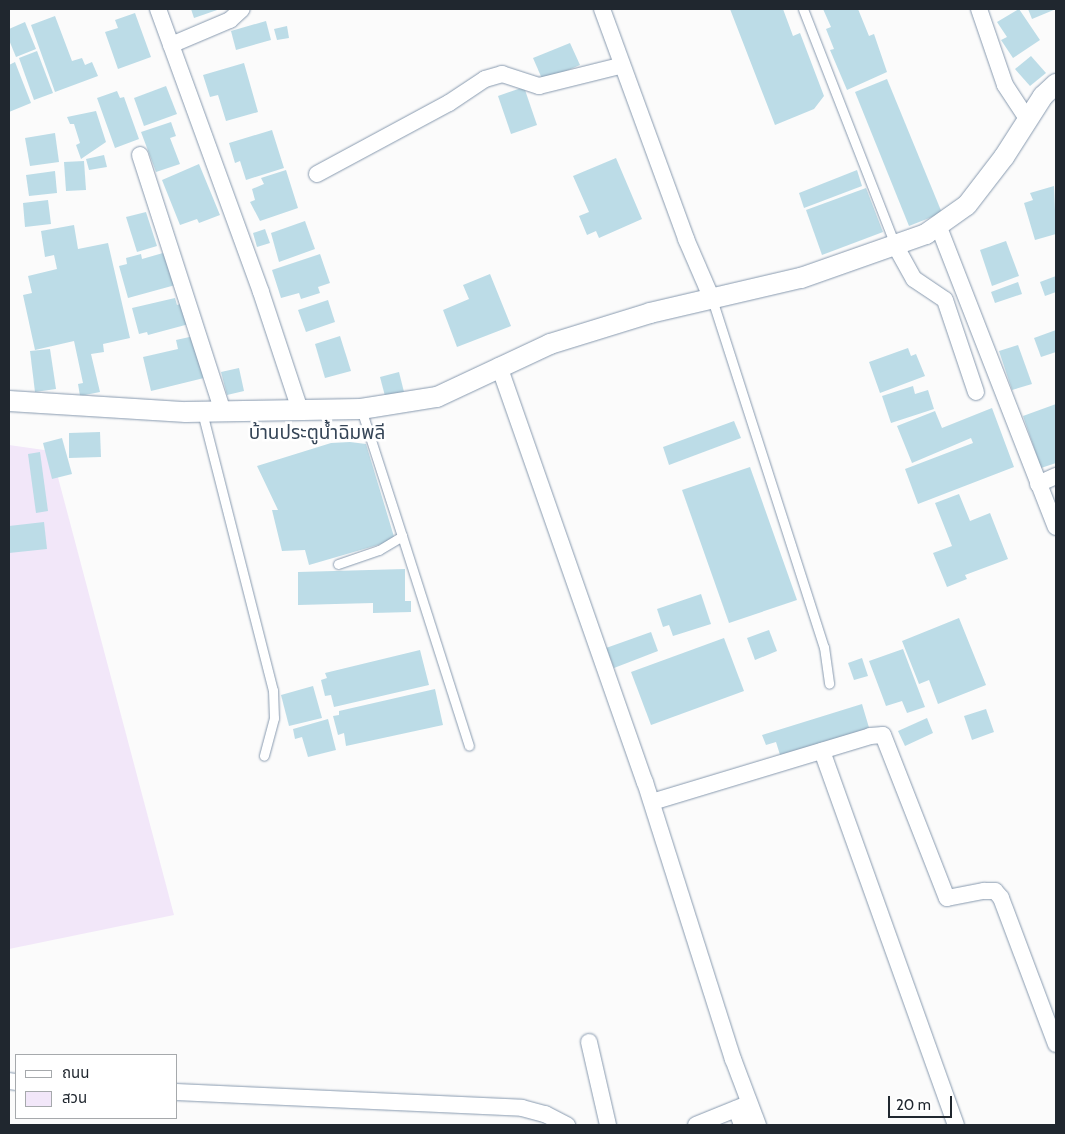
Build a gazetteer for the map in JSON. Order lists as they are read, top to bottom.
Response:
{
  "districts": ["บ้านประตูน้ำฉิมพลี"],
  "legend": ["ถนน", "สวน"],
  "scale_bar": "20 m"
}
